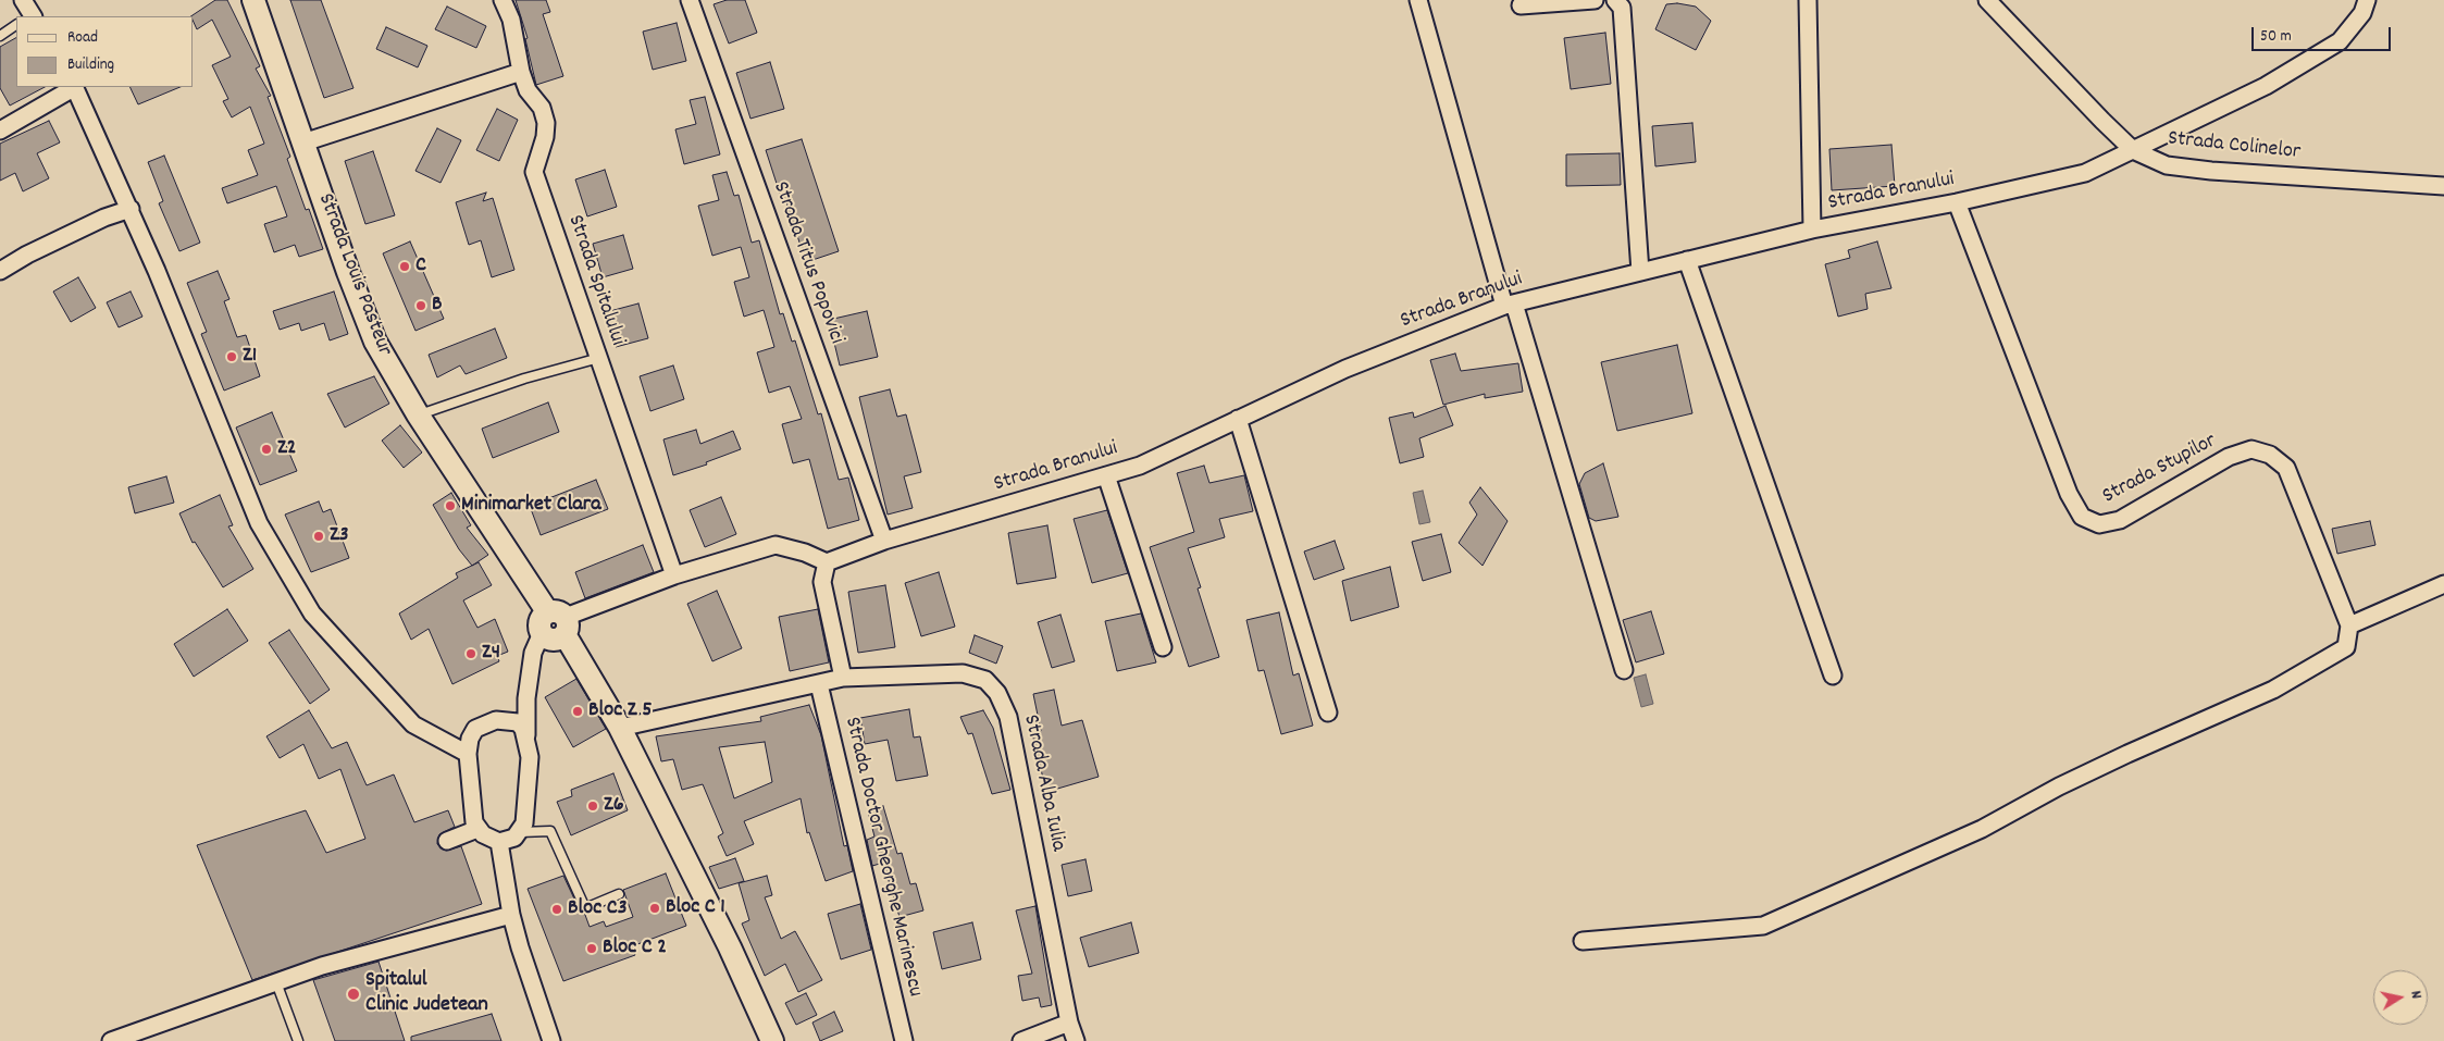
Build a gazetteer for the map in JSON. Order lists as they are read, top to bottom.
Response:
{
  "streets": {
    "main road": ["Strada Louis Pasteur"],
    "street": [
      "Strada Colinelor",
      "Strada Branului",
      "Strada Titus Popovici",
      "Strada Spitalului",
      "Strada Stupilor",
      "Strada Alba Iulia",
      "Strada Doctor Gheorghe Marinescu"
    ]
  },
  "crossings": [
    ["Strada Colinelor", "Strada Branului"],
    ["Strada Branului", "Strada Titus Popovici"],
    ["Strada Branului", "Strada Stupilor"]
  ],
  "places": [
    "C",
    "B",
    "Z1",
    "Z2",
    "Minimarket Clara",
    "Z3",
    "Z4",
    "Bloc Z 5",
    "Z6",
    "Bloc C 1",
    "Bloc C3",
    "Bloc C 2",
    "Spitalul Clinic Judetean"
  ],
  "legend": ["Road", "Building"],
  "scale_bar": "50 m",
  "north": "right"
}
